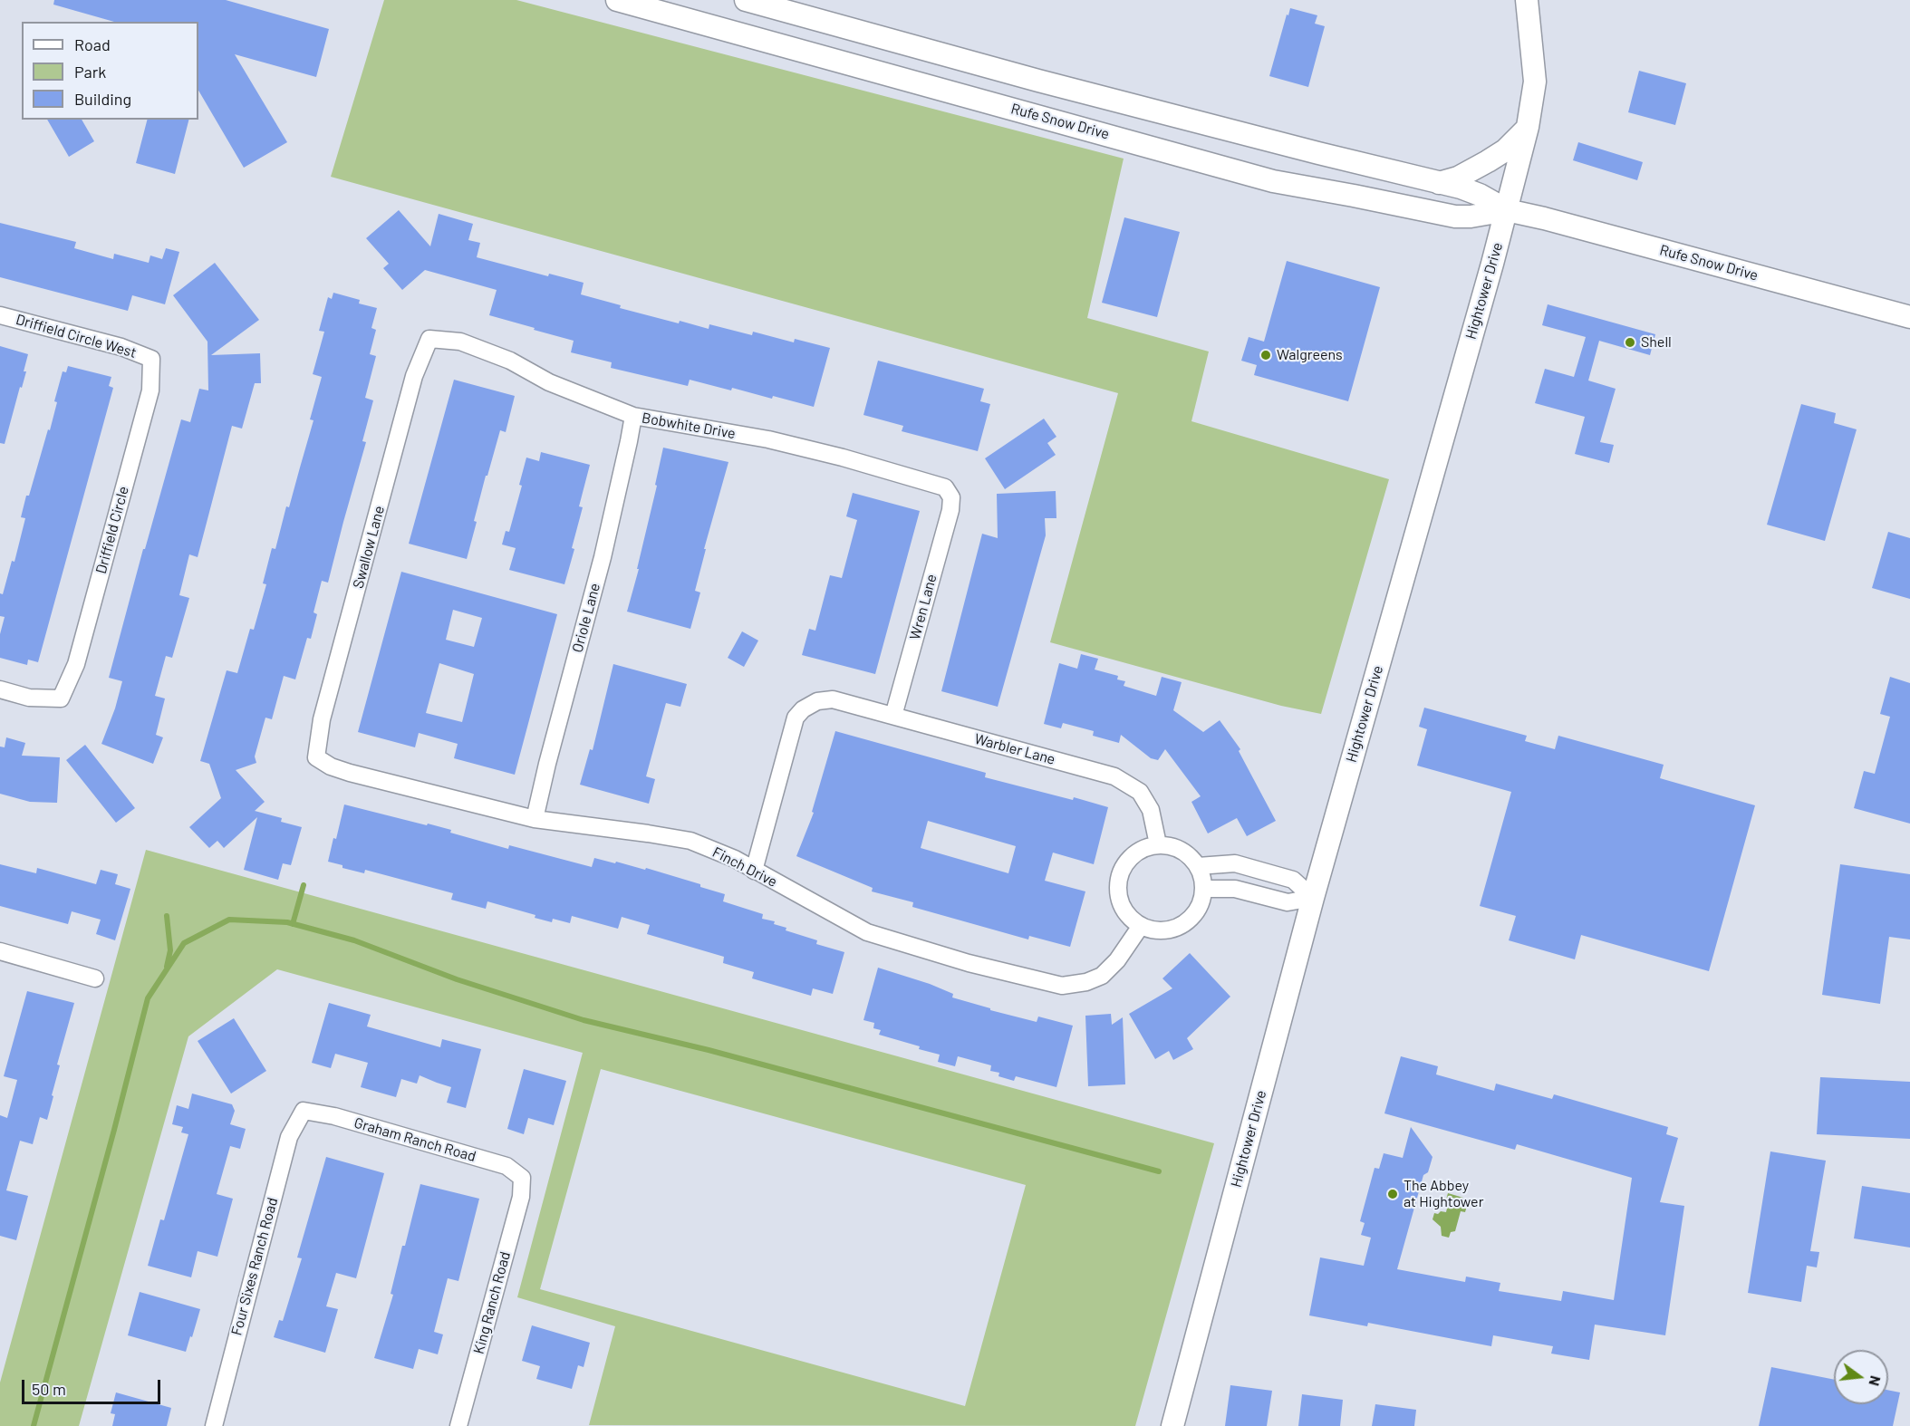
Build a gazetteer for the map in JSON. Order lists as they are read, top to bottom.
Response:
{
  "streets": {
    "main road": ["Rufe Snow Drive", "Hightower Drive"],
    "street": [
      "Driffield Circle West",
      "Bobwhite Drive",
      "Driffield Circle",
      "Swallow Lane",
      "Wren Lane",
      "Oriole Lane",
      "Warbler Lane",
      "Finch Drive",
      "Graham Ranch Road",
      "Four Sixes Ranch Road",
      "King Ranch Road"
    ]
  },
  "crossings": [
    ["Rufe Snow Drive", "Hightower Drive"],
    ["Driffield Circle West", "Driffield Circle"],
    ["Bobwhite Drive", "Swallow Lane"],
    ["Bobwhite Drive", "Wren Lane"],
    ["Bobwhite Drive", "Oriole Lane"],
    ["Swallow Lane", "Finch Drive"],
    ["Wren Lane", "Warbler Lane"],
    ["Oriole Lane", "Finch Drive"],
    ["Warbler Lane", "Finch Drive"],
    ["Graham Ranch Road", "Four Sixes Ranch Road"],
    ["Graham Ranch Road", "King Ranch Road"]
  ],
  "places": ["Shell", "Walgreens", "The Abbey at Hightower"],
  "legend": ["Road", "Park", "Building"],
  "scale_bar": "50 m",
  "north": "right"
}
